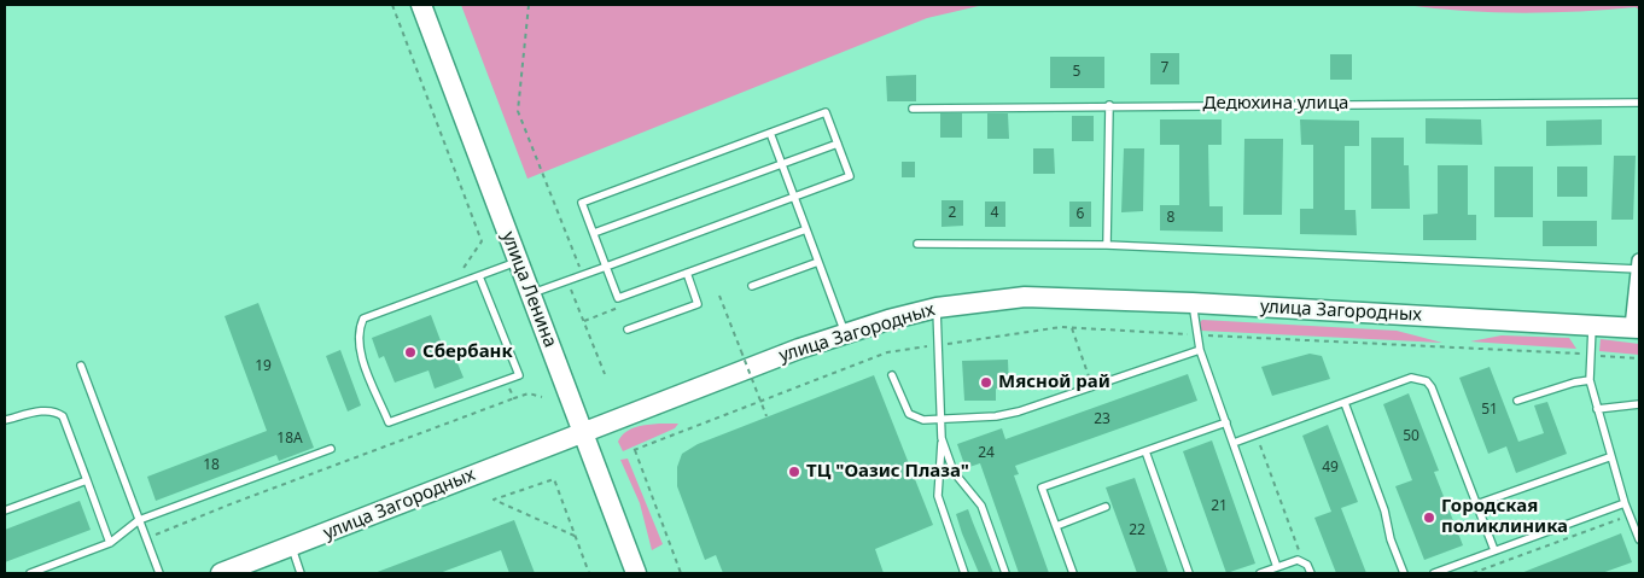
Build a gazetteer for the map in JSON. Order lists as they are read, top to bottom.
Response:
{
  "streets": {
    "main road": ["улица Ленина", "улица Загородных"],
    "lane": ["Дедюхина улица"]
  },
  "crossings": [
    ["улица Ленина", "улица Загородных"]
  ],
  "places": [
    "Сбербанк",
    "Мясной рай",
    "ТЦ \"Оазис Плаза\"",
    "Городская поликлиника"
  ],
  "house_numbers": [
    "7",
    "5",
    "2",
    "4",
    "6",
    "8",
    "19",
    "51",
    "23",
    "50",
    "18А",
    "24",
    "18",
    "49",
    "21",
    "22"
  ]
}
